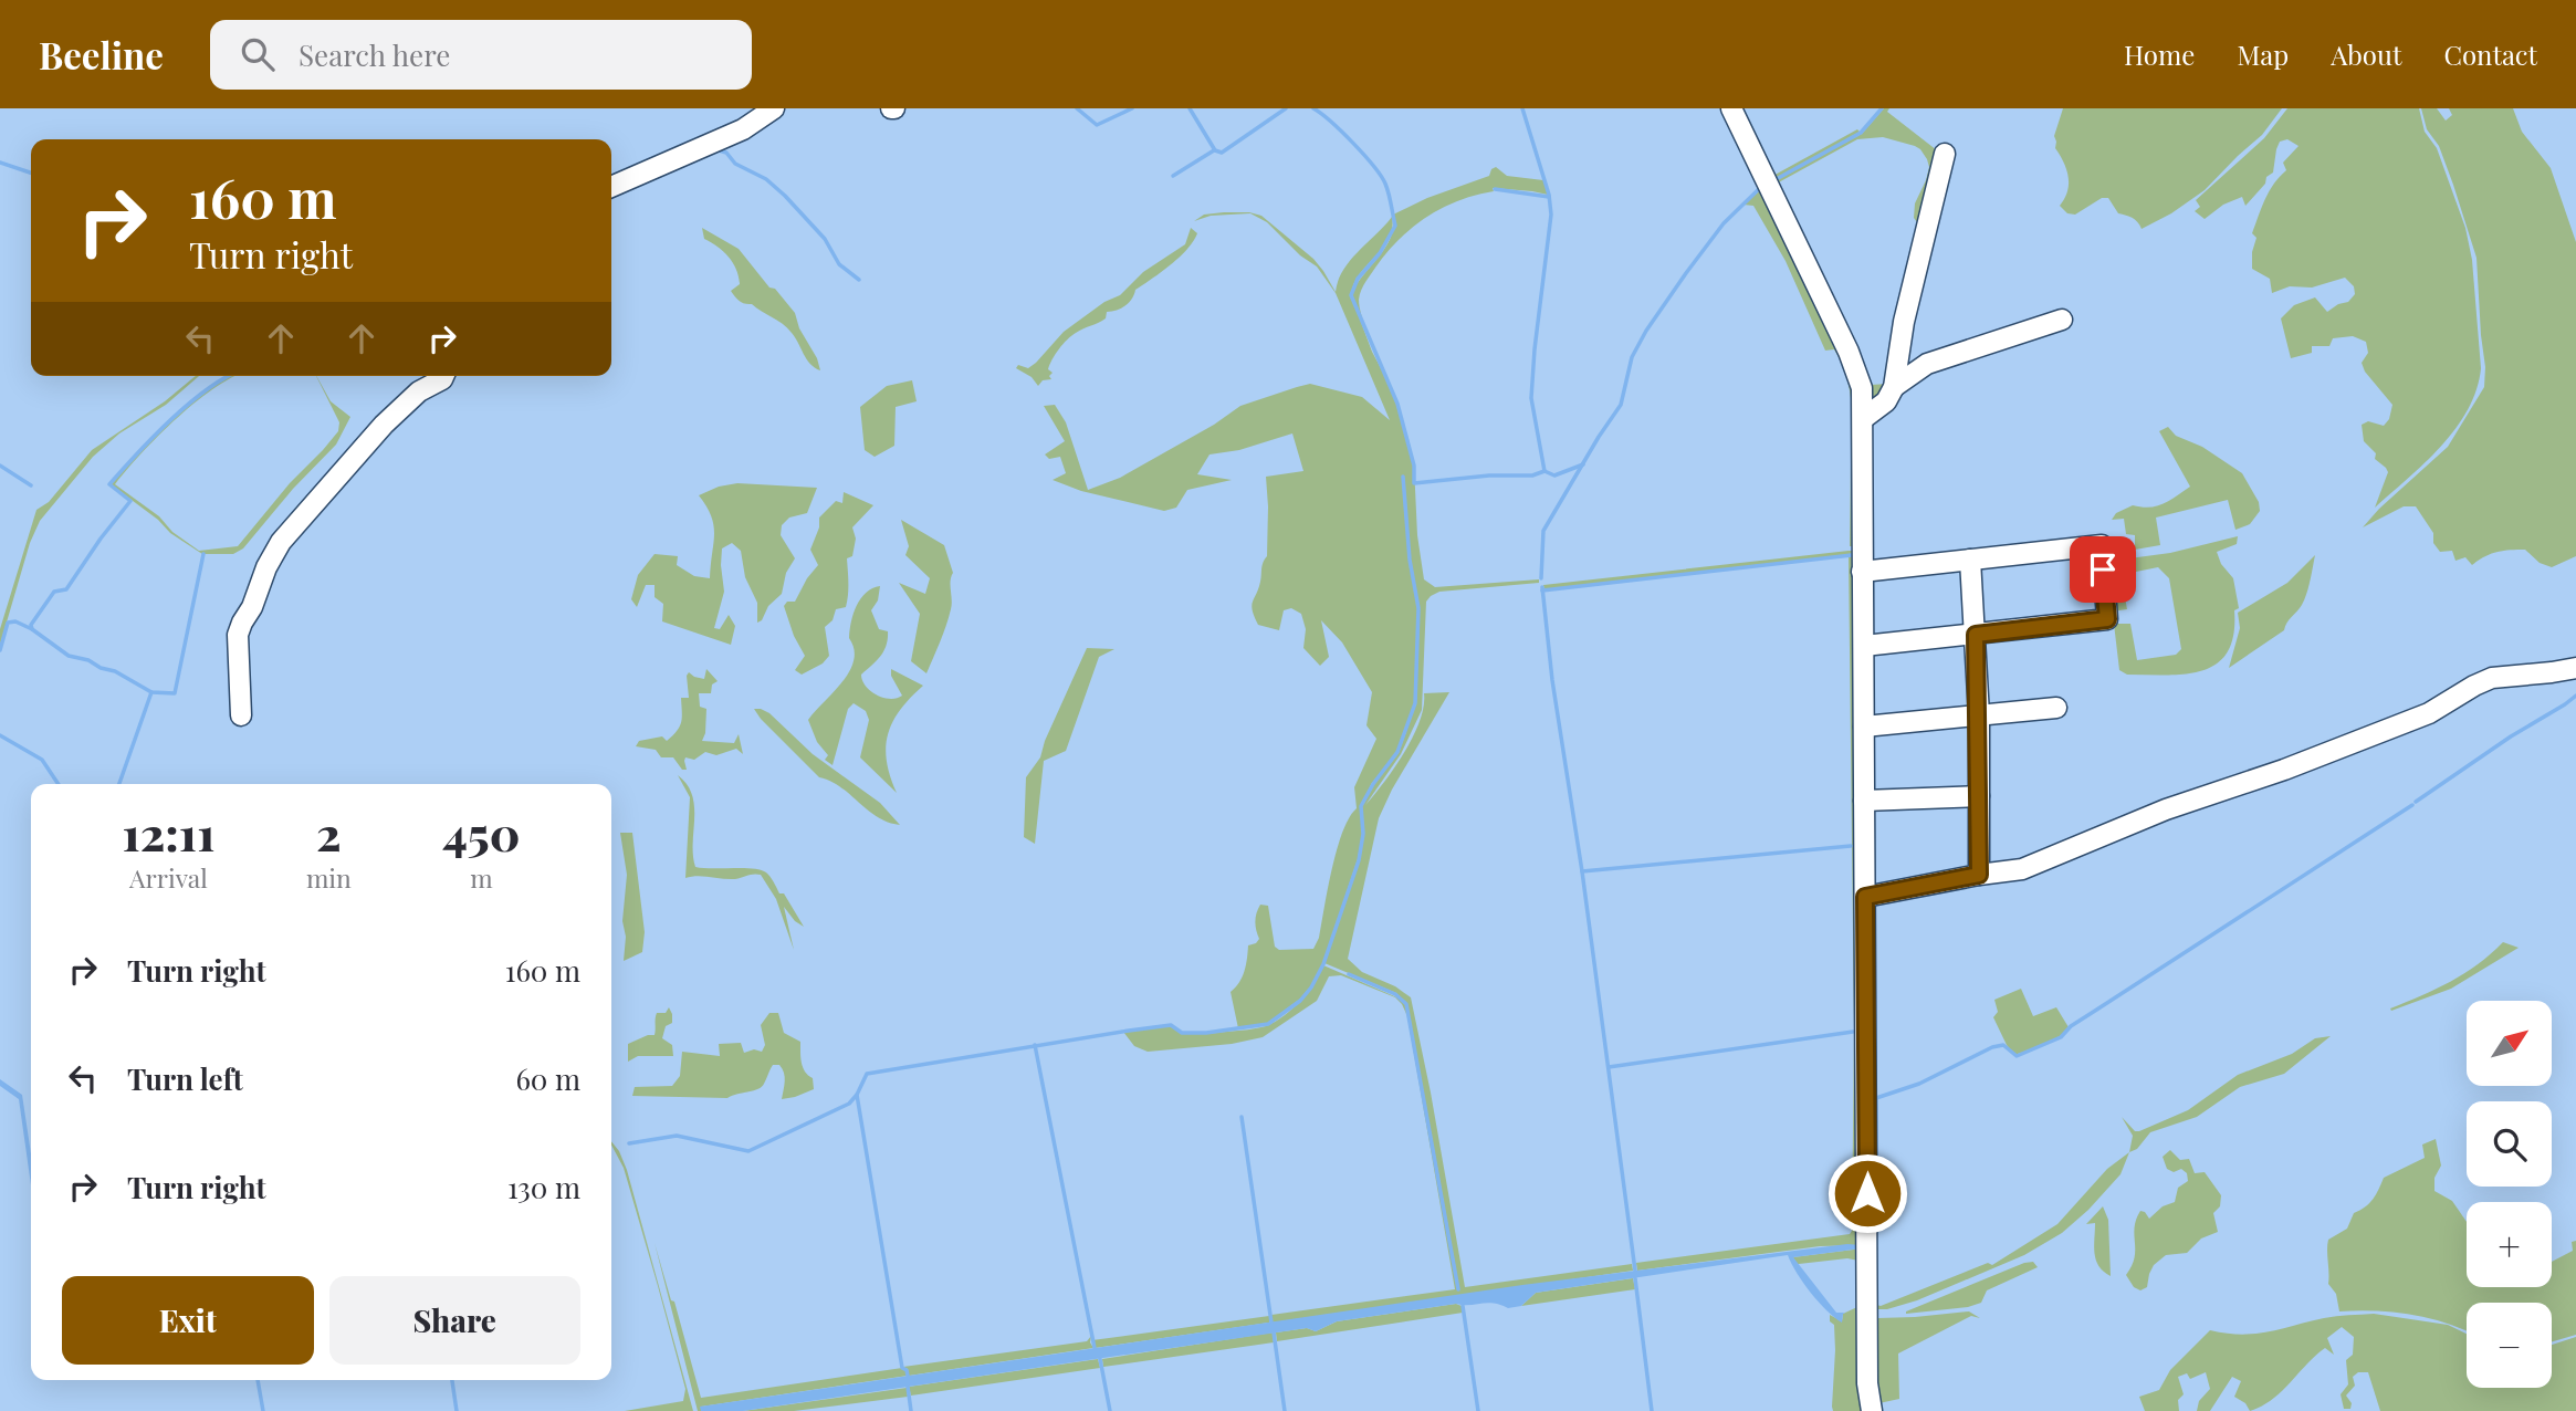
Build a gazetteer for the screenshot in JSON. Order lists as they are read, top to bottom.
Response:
{
  "north": "top right",
  "page": {
    "header": "Beeline",
    "search": "Search here",
    "nav": [
      "Home",
      "Map",
      "About",
      "Contact"
    ],
    "turn": ["160 m", "Turn right"],
    "eta": [
      "12:11",
      "Arrival",
      "2",
      "min",
      "450",
      "m"
    ],
    "list": [
      {
        "name": "Turn right",
        "value": "160 m"
      },
      {
        "name": "Turn left",
        "value": "60 m"
      },
      {
        "name": "Turn right",
        "value": "130 m"
      }
    ],
    "map_buttons": ["+", "−"],
    "buttons": ["Exit", "Share"]
  }
}
